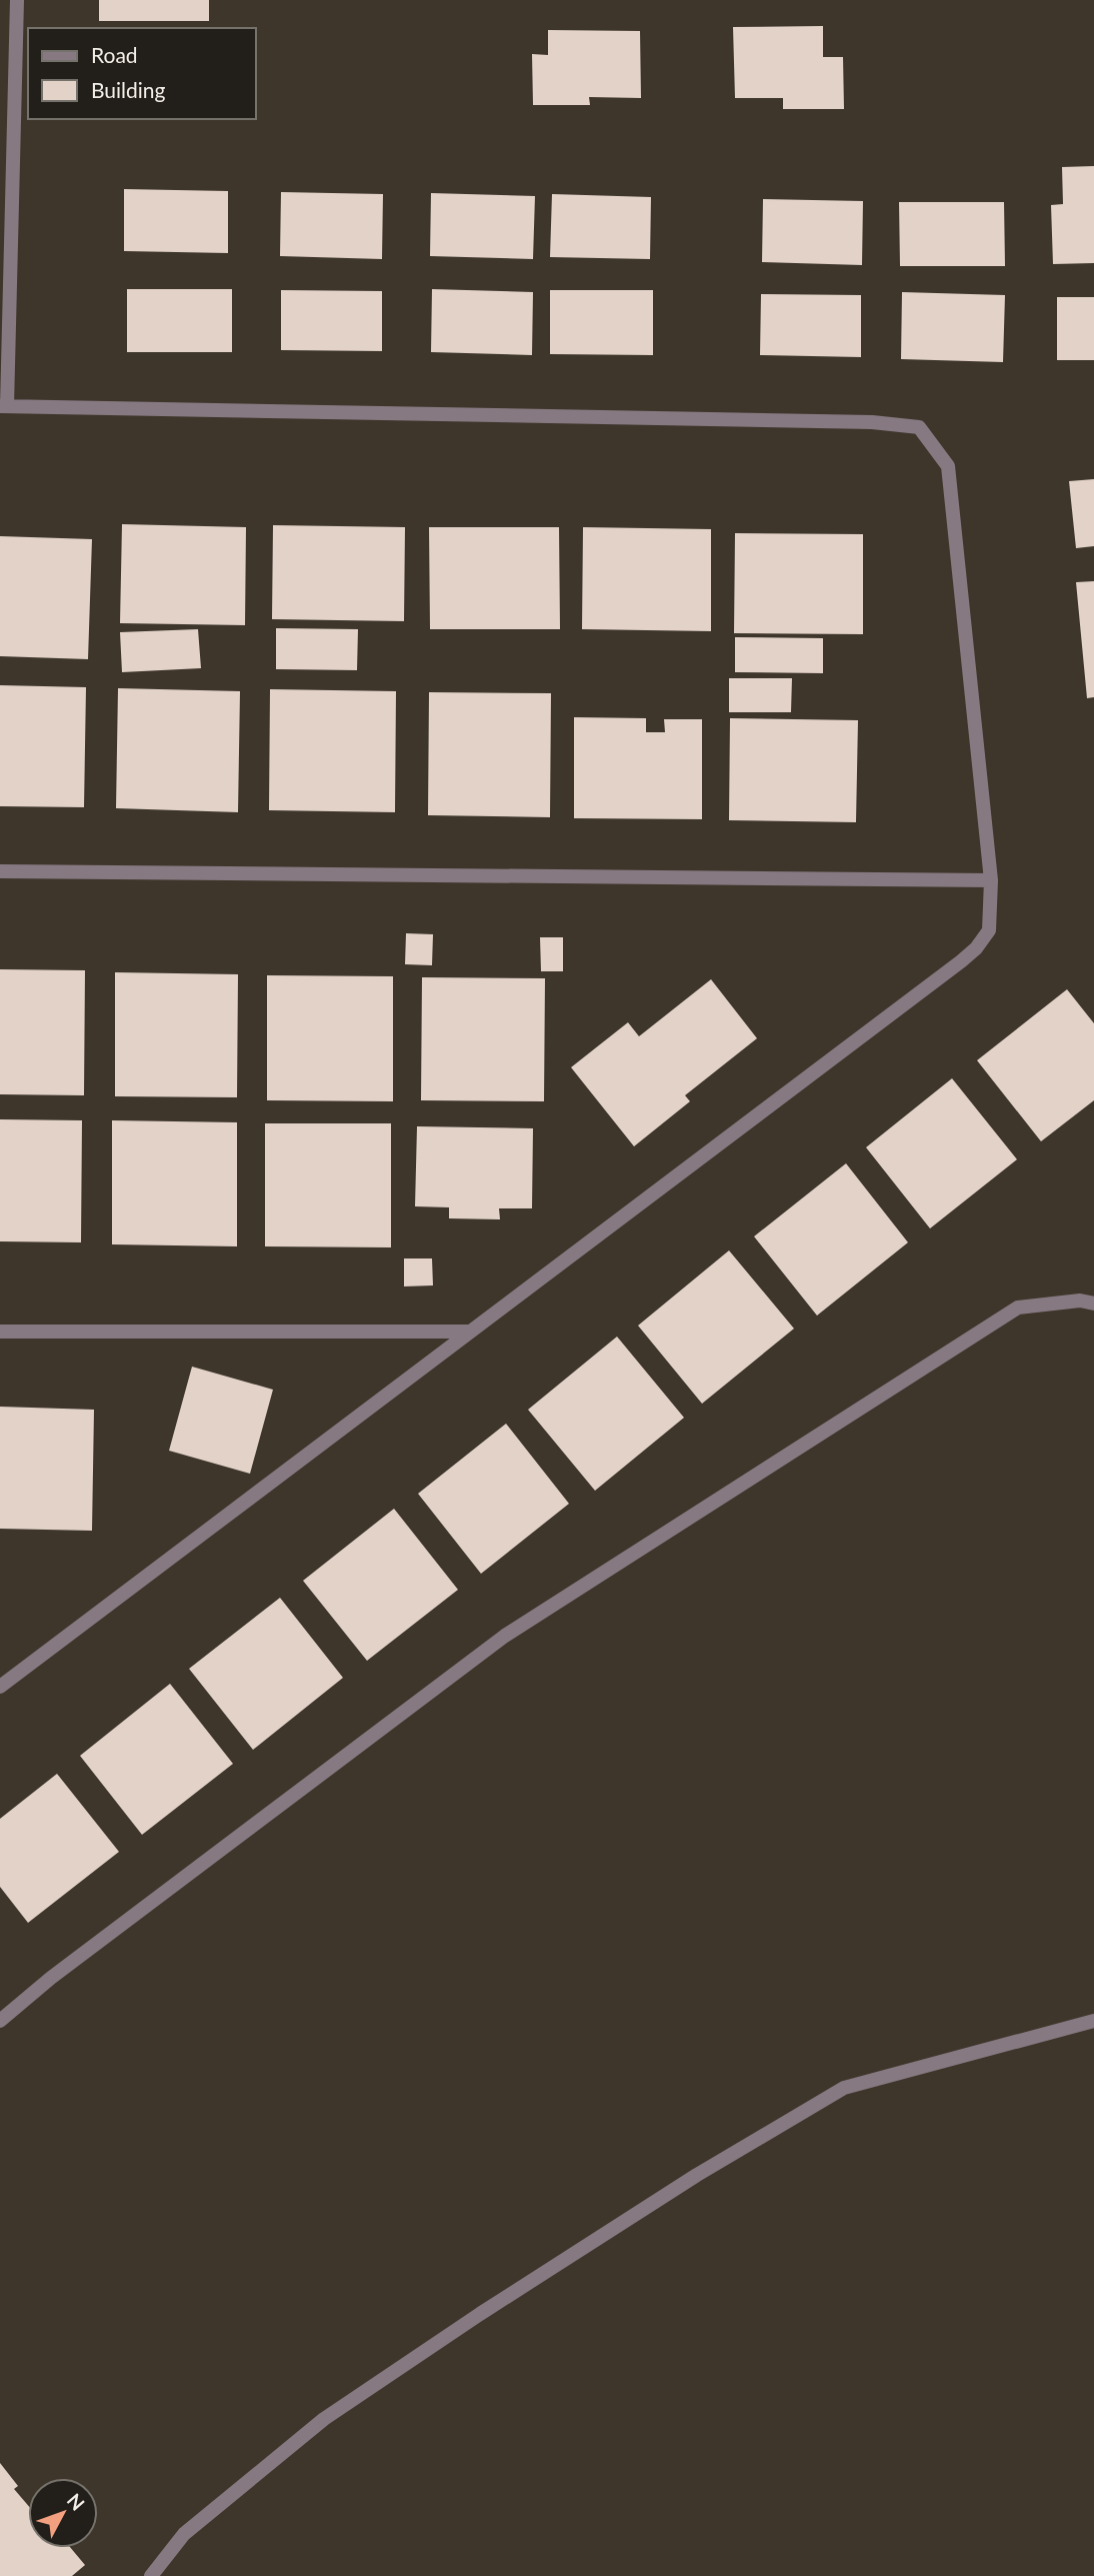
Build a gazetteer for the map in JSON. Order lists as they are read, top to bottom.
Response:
{
  "legend": ["Road", "Building"],
  "north": "top right"
}
